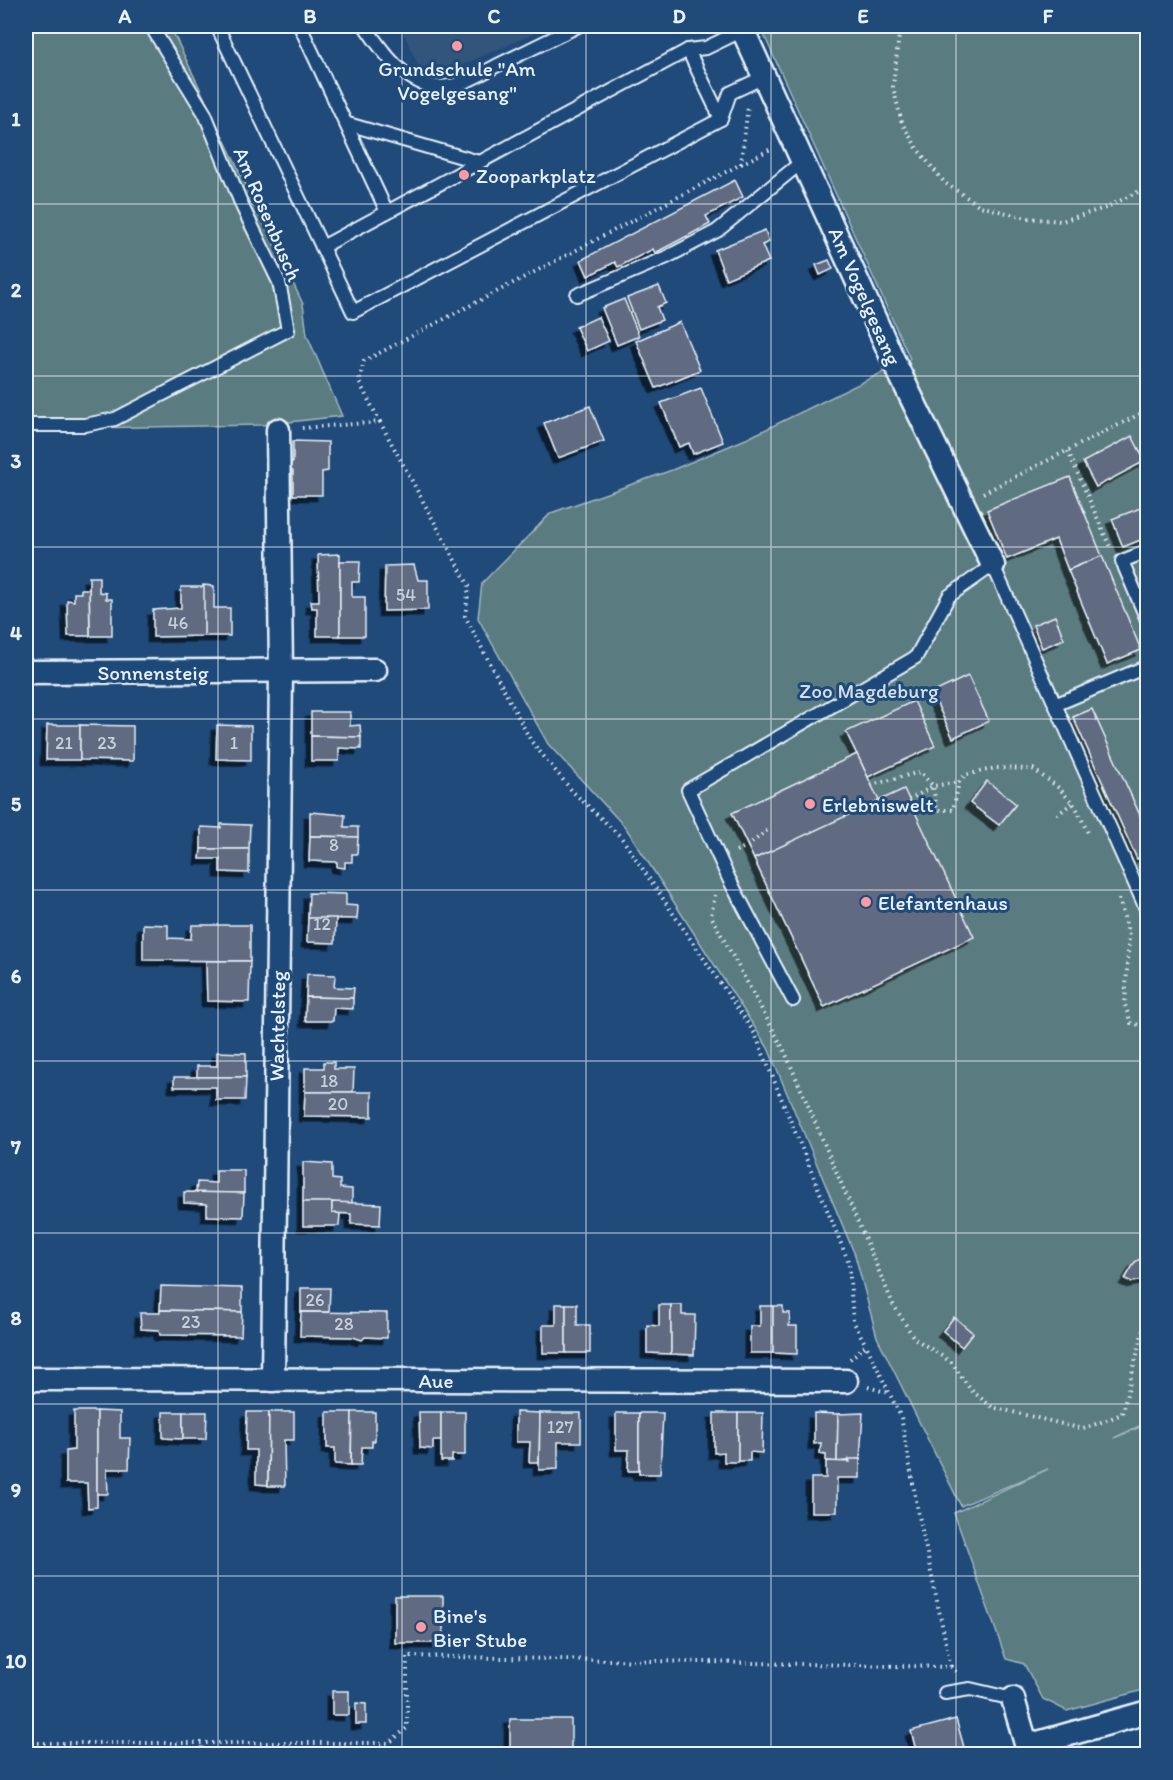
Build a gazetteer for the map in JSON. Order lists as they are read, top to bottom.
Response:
{
  "streets": {
    "street": [
      "Am Vogelgesang",
      "Sonnensteig",
      "Wachtelsteg",
      "Aue"
    ],
    "lane": ["Am Rosenbusch"]
  },
  "crossings": [
    ["Sonnensteig", "Wachtelsteg"],
    ["Wachtelsteg", "Aue"]
  ],
  "parks": ["Zoo Magdeburg"],
  "places": [
    "Grundschule \"Am Vogelgesang\"",
    "Zooparkplatz",
    "Erlebniswelt",
    "Elefantenhaus",
    "Bine's Bier Stube"
  ],
  "house_numbers": [
    "54",
    "46",
    "21",
    "23",
    "1",
    "8",
    "12",
    "18",
    "20",
    "26",
    "23",
    "28",
    "127"
  ],
  "grid": {
    "columns": [
      "A",
      "B",
      "C",
      "D",
      "E",
      "F"
    ],
    "rows": [
      "1",
      "2",
      "3",
      "4",
      "5",
      "6",
      "7",
      "8",
      "9",
      "10"
    ]
  }
}
